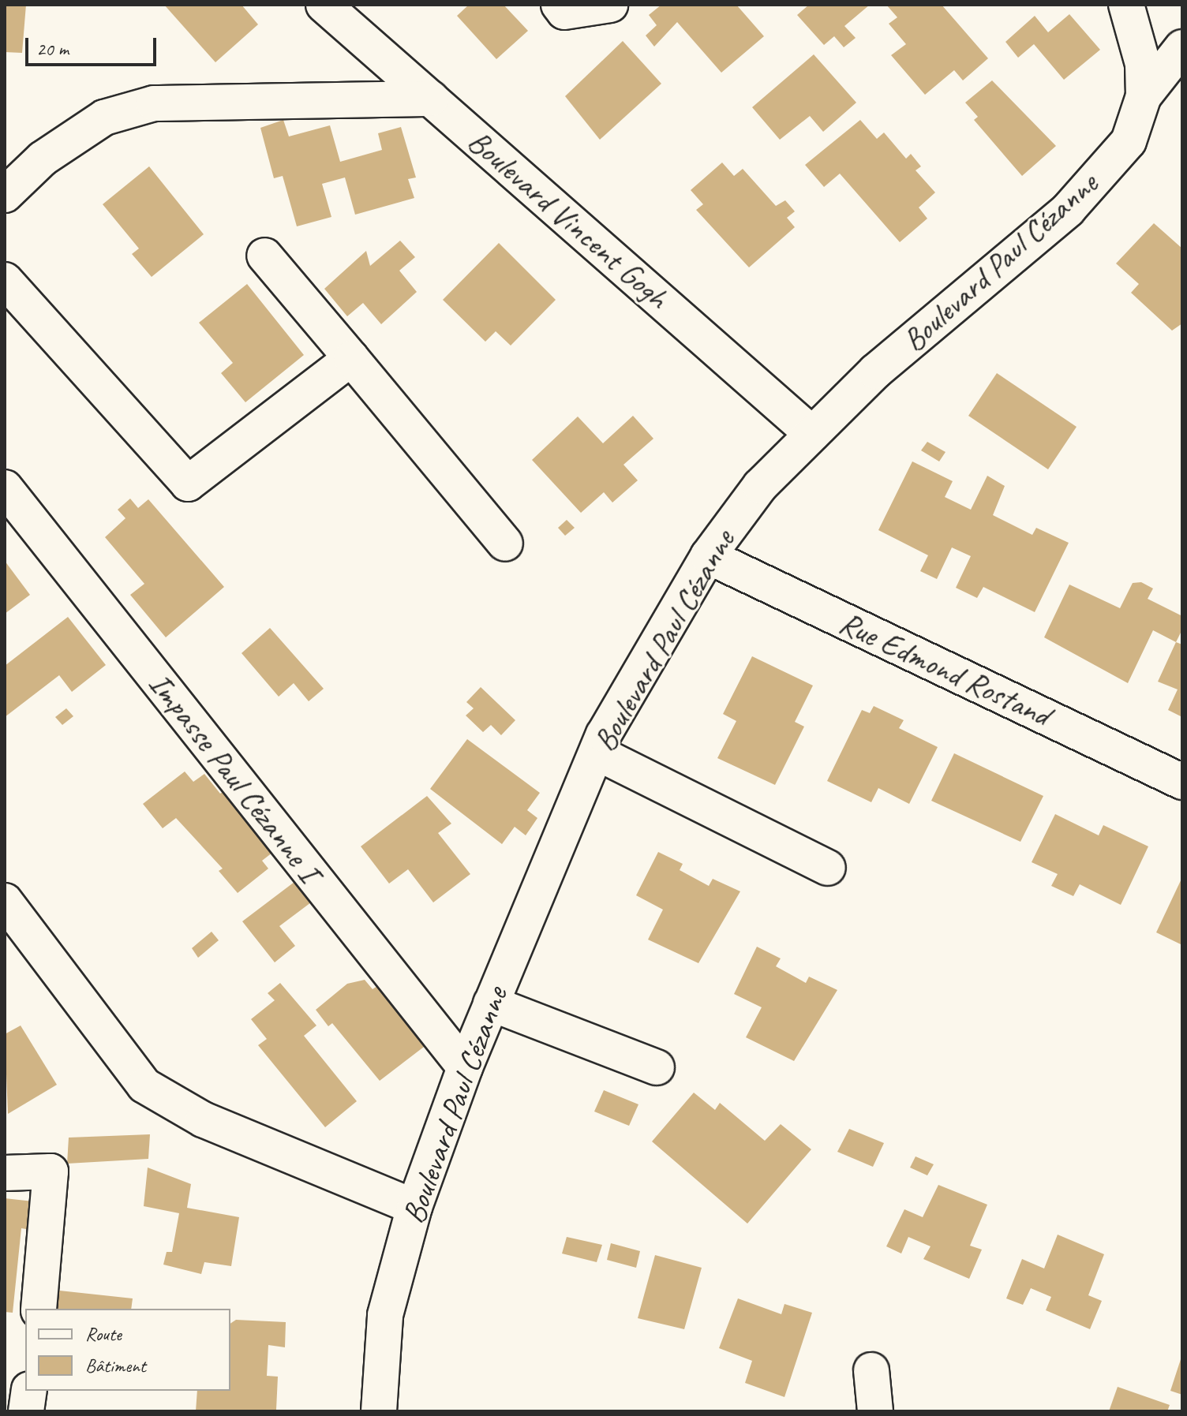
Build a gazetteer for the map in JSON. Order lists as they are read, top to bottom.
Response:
{
  "streets": {
    "street": [
      "Boulevard Vincent Gogh",
      "Boulevard Paul Cézanne",
      "Rue Edmond Rostand",
      "Impasse Paul Cézanne I"
    ]
  },
  "crossings": [
    ["Boulevard Vincent Gogh", "Boulevard Paul Cézanne"],
    ["Boulevard Paul Cézanne", "Rue Edmond Rostand"],
    ["Boulevard Paul Cézanne", "Impasse Paul Cézanne I"]
  ],
  "legend": ["Route", "Bâtiment"],
  "scale_bar": "20 m"
}
